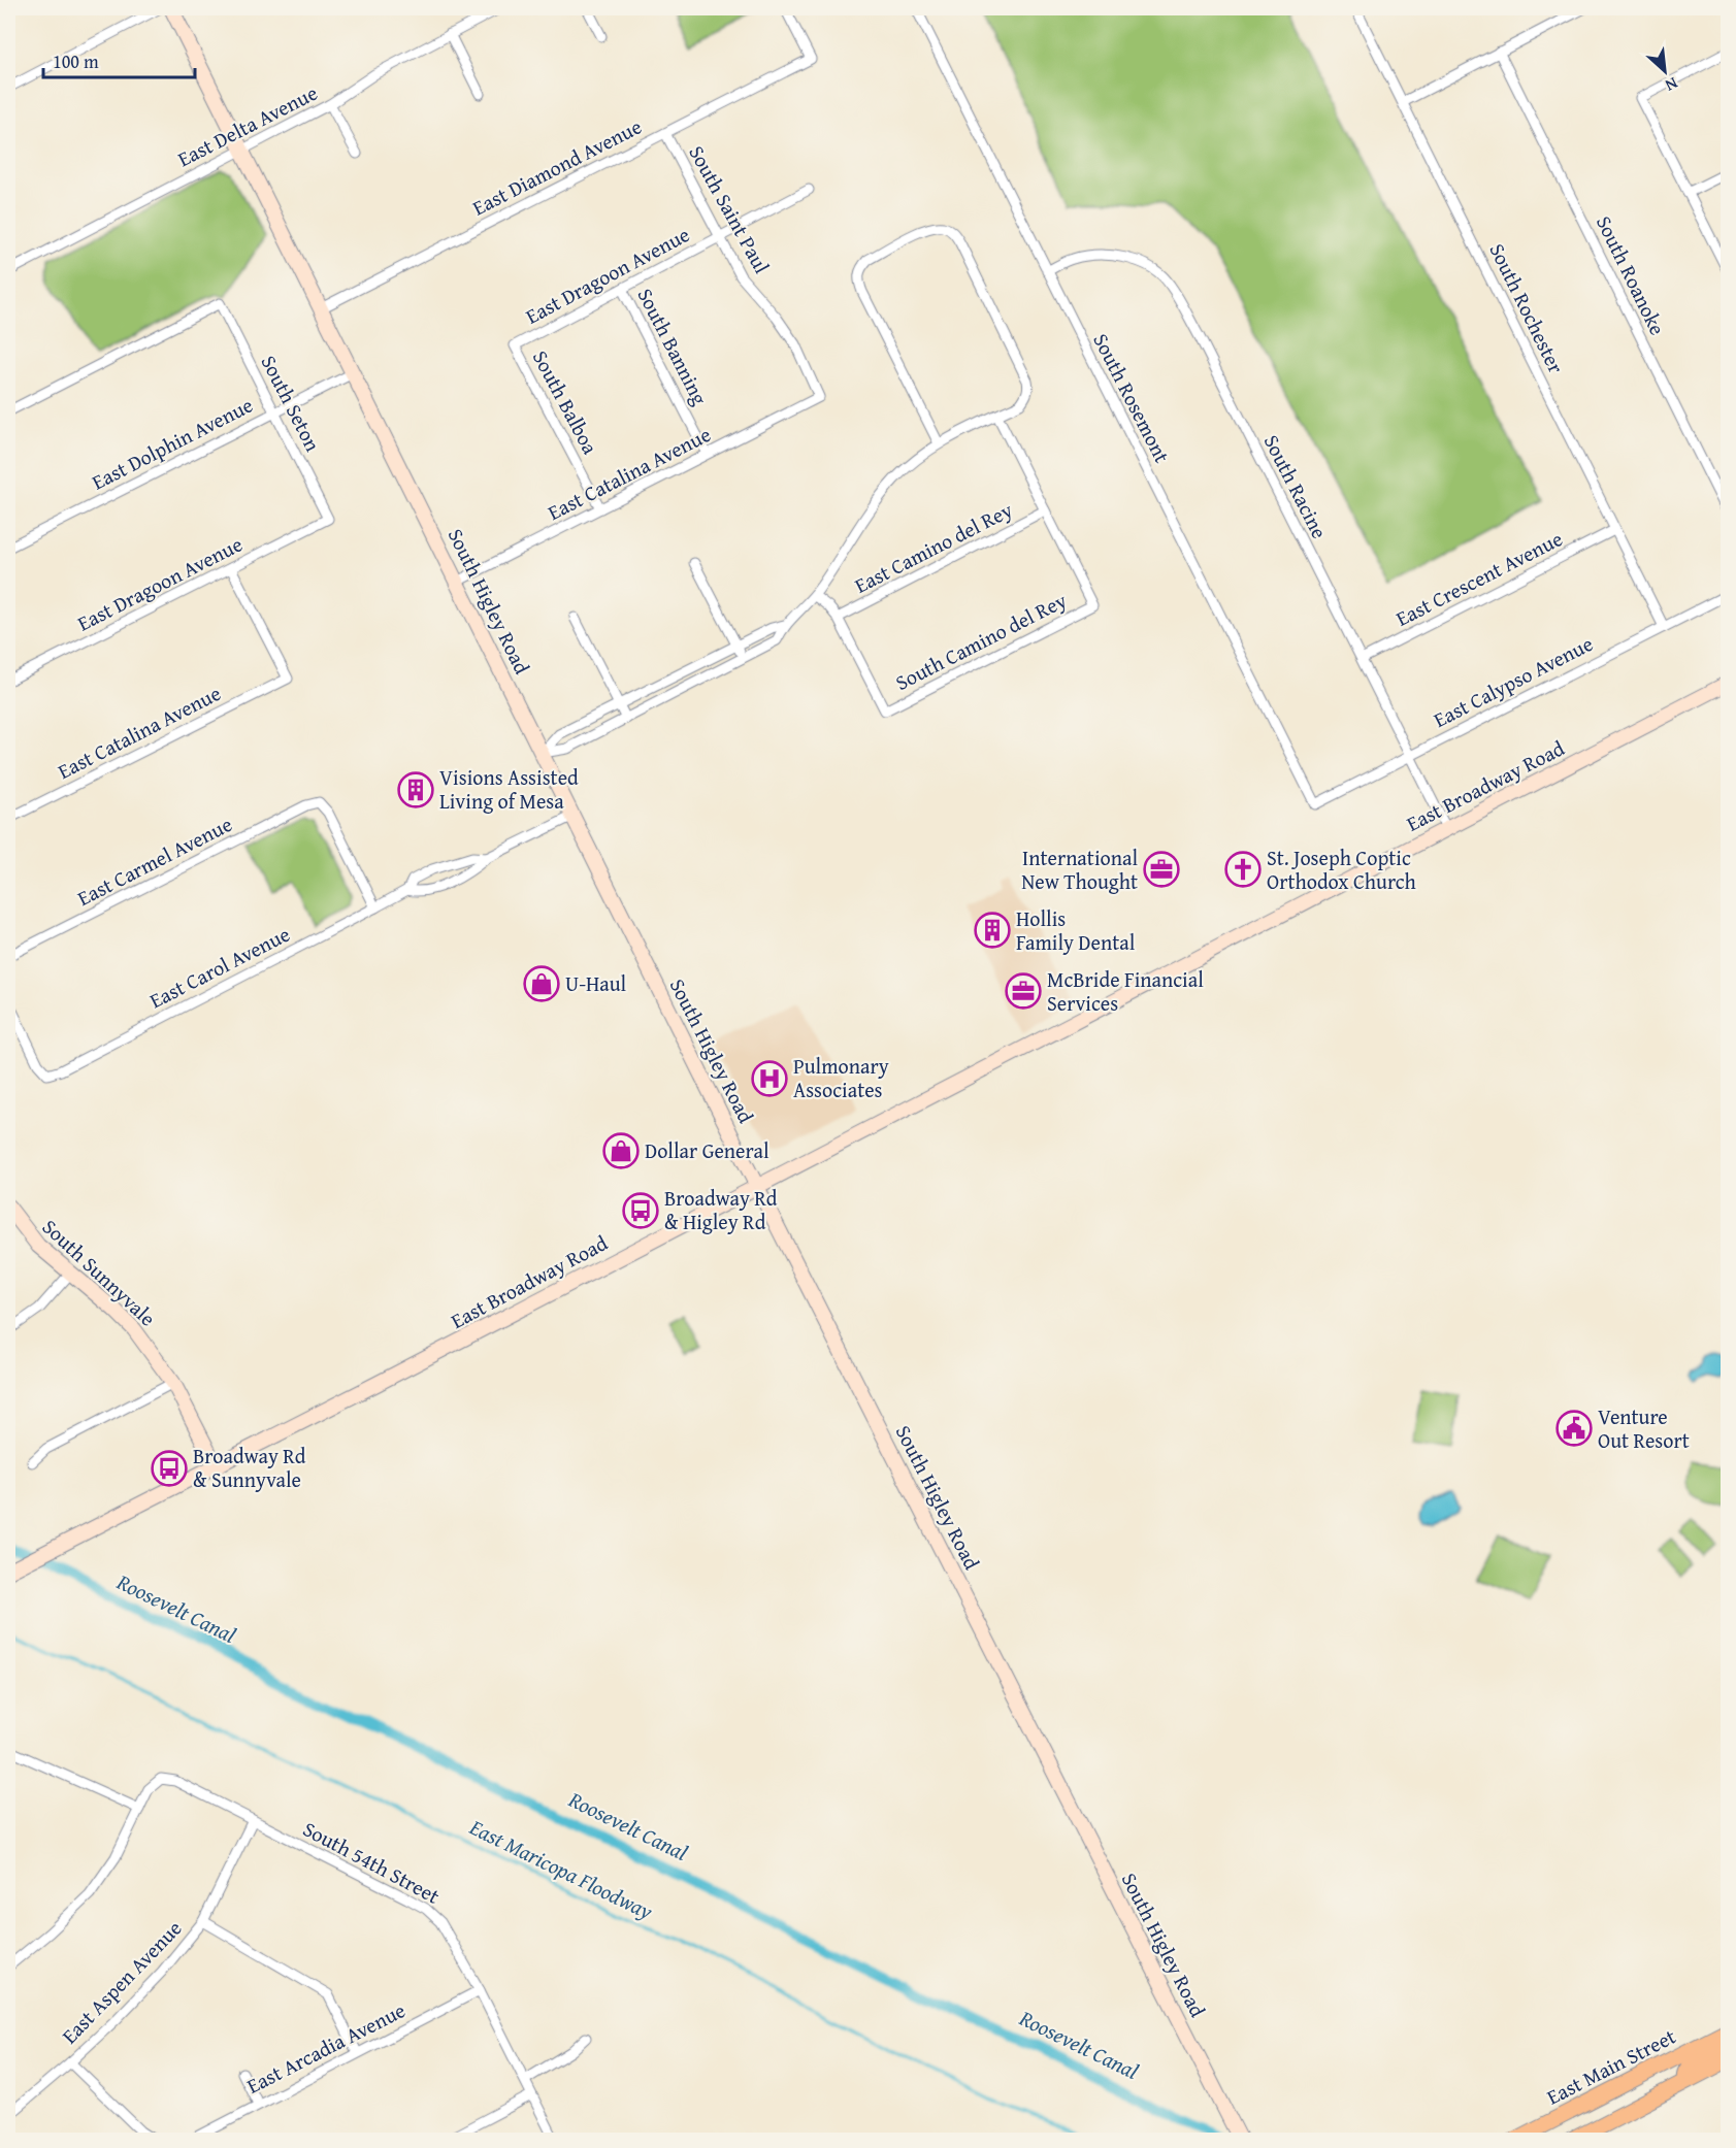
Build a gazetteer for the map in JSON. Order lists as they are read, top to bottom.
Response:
{
  "streets": {
    "main road": [
      "South Higley Road",
      "East Broadway Road",
      "South Sunnyvale",
      "East Main Street"
    ],
    "street": [
      "East Delta Avenue",
      "East Diamond Avenue",
      "South Saint Paul",
      "East Dragoon Avenue",
      "South Roanoke",
      "South Rochester",
      "South Banning",
      "South Rosemont",
      "South Balboa",
      "South Seton",
      "East Dolphin Avenue",
      "East Catalina Avenue",
      "South Racine",
      "East Camino del Rey",
      "East Crescent Avenue",
      "South Camino del Rey",
      "East Calypso Avenue",
      "East Carmel Avenue",
      "East Carol Avenue",
      "South 54th Street",
      "East Aspen Avenue",
      "East Arcadia Avenue"
    ]
  },
  "crossings": [
    ["East Delta Avenue", "South Higley Road"],
    ["East Diamond Avenue", "South Saint Paul"],
    ["East Diamond Avenue", "South Higley Road"],
    ["South Saint Paul", "East Dragoon Avenue"],
    ["South Saint Paul", "East Catalina Avenue"],
    ["East Dragoon Avenue", "South Banning"],
    ["East Dragoon Avenue", "South Balboa"],
    ["East Dragoon Avenue", "South Seton"],
    ["East Dragoon Avenue", "East Catalina Avenue"],
    ["South Rochester", "East Crescent Avenue"],
    ["South Rochester", "East Calypso Avenue"],
    ["South Banning", "East Catalina Avenue"],
    ["South Rosemont", "South Racine"],
    ["South Rosemont", "East Calypso Avenue"],
    ["South Balboa", "East Catalina Avenue"],
    ["South Seton", "East Dolphin Avenue"],
    ["East Dolphin Avenue", "South Higley Road"],
    ["East Catalina Avenue", "South Higley Road"],
    ["South Racine", "East Crescent Avenue"],
    ["South Racine", "East Calypso Avenue"],
    ["South Racine", "East Broadway Road"],
    ["East Camino del Rey", "South Camino del Rey"],
    ["South Higley Road", "East Broadway Road"],
    ["South Higley Road", "East Carol Avenue"],
    ["East Broadway Road", "South Sunnyvale"],
    ["East Carmel Avenue", "East Carol Avenue"],
    ["South 54th Street", "East Aspen Avenue"],
    ["South 54th Street", "East Arcadia Avenue"]
  ],
  "water": ["Roosevelt Canal", "East Maricopa Floodway"],
  "places": {
    "building": ["Visions Assisted Living of Mesa", "Hollis Family Dental"],
    "office": ["International New Thought", "McBride Financial Services"],
    "church": ["St. Joseph Coptic Orthodox Church"],
    "shop": ["U-Haul", "Dollar General"],
    "hospital": ["Pulmonary Associates"],
    "bus stop": ["Broadway Rd & Higley Rd", "Broadway Rd & Sunnyvale"],
    "public building": ["Venture Out Resort"]
  },
  "scale_bar": "100 m",
  "north": "bottom right"
}
